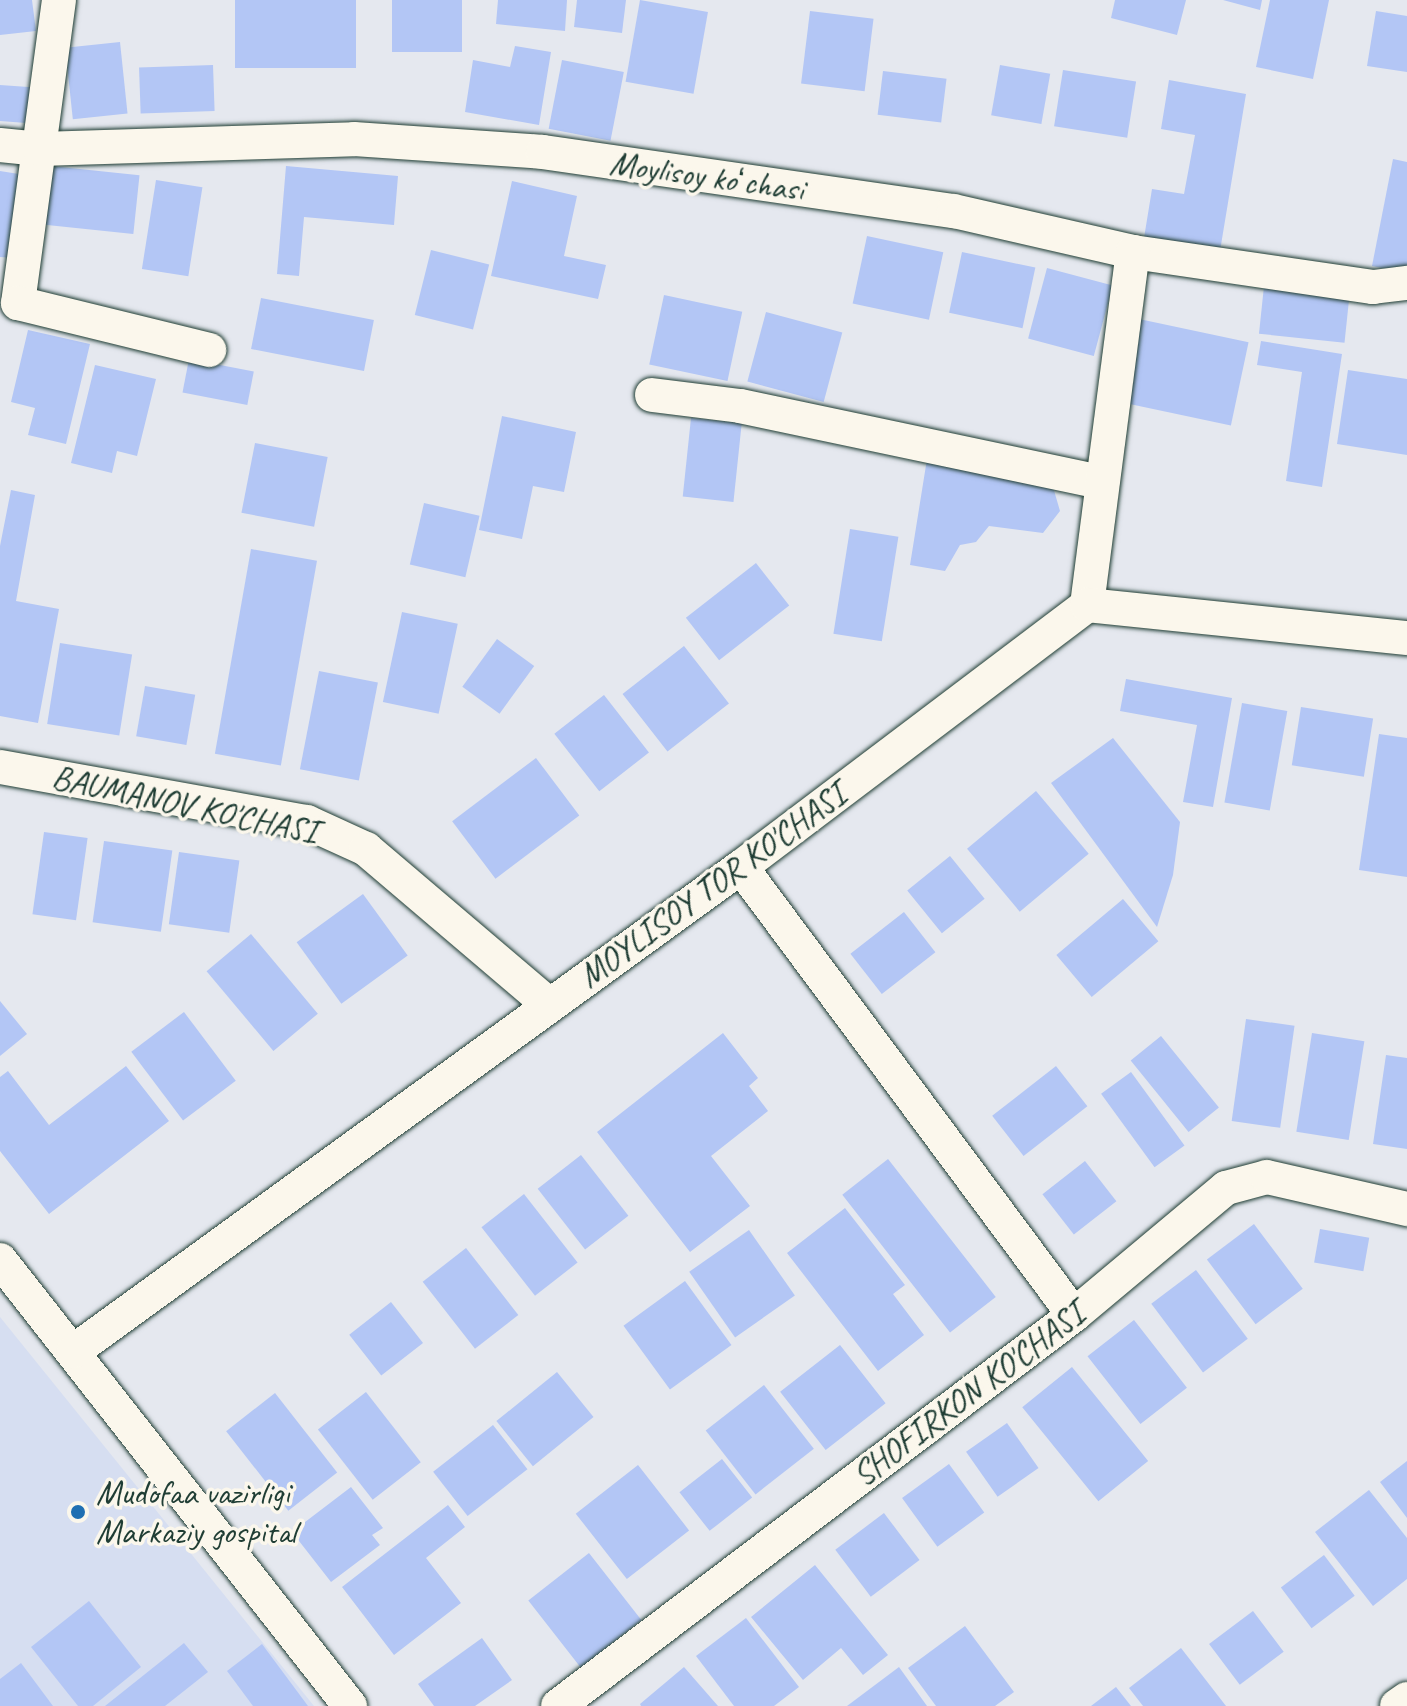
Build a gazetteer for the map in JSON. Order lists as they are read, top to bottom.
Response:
{
  "streets": {
    "street": [
      "Moylisoy koʻchasi",
      "BAUMANOV KO'CHASI",
      "MOYLISOY TOR KO'CHASI",
      "SHOFIRKON KO'CHASI"
    ]
  },
  "crossings": [
    ["BAUMANOV KO'CHASI", "MOYLISOY TOR KO'CHASI"]
  ],
  "places": ["Mudofaa vazirligi Markaziy gospital"]
}
